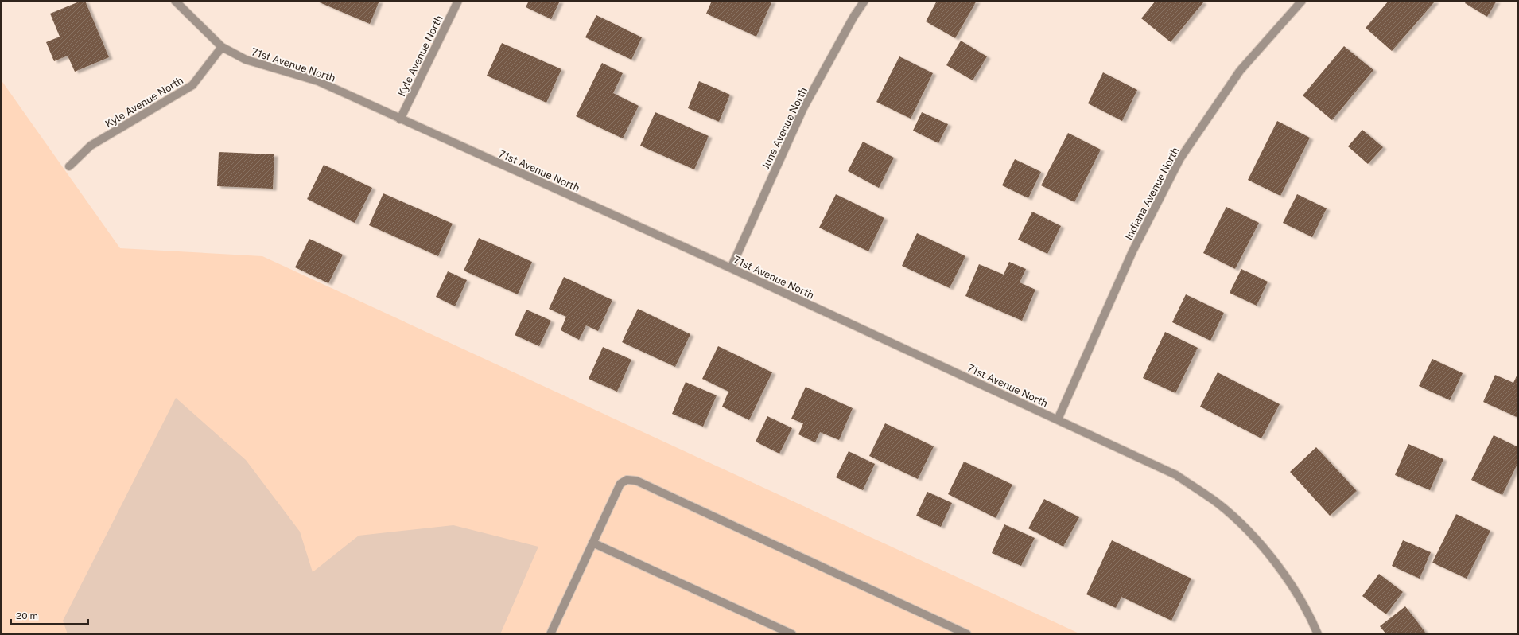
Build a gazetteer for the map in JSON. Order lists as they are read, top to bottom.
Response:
{
  "streets": {
    "street": [
      "Kyle Avenue North",
      "71st Avenue North",
      "June Avenue North",
      "Indiana Avenue North"
    ]
  },
  "crossings": [
    ["Kyle Avenue North", "71st Avenue North"],
    ["71st Avenue North", "June Avenue North"],
    ["71st Avenue North", "Indiana Avenue North"]
  ],
  "scale_bar": "20 m"
}
